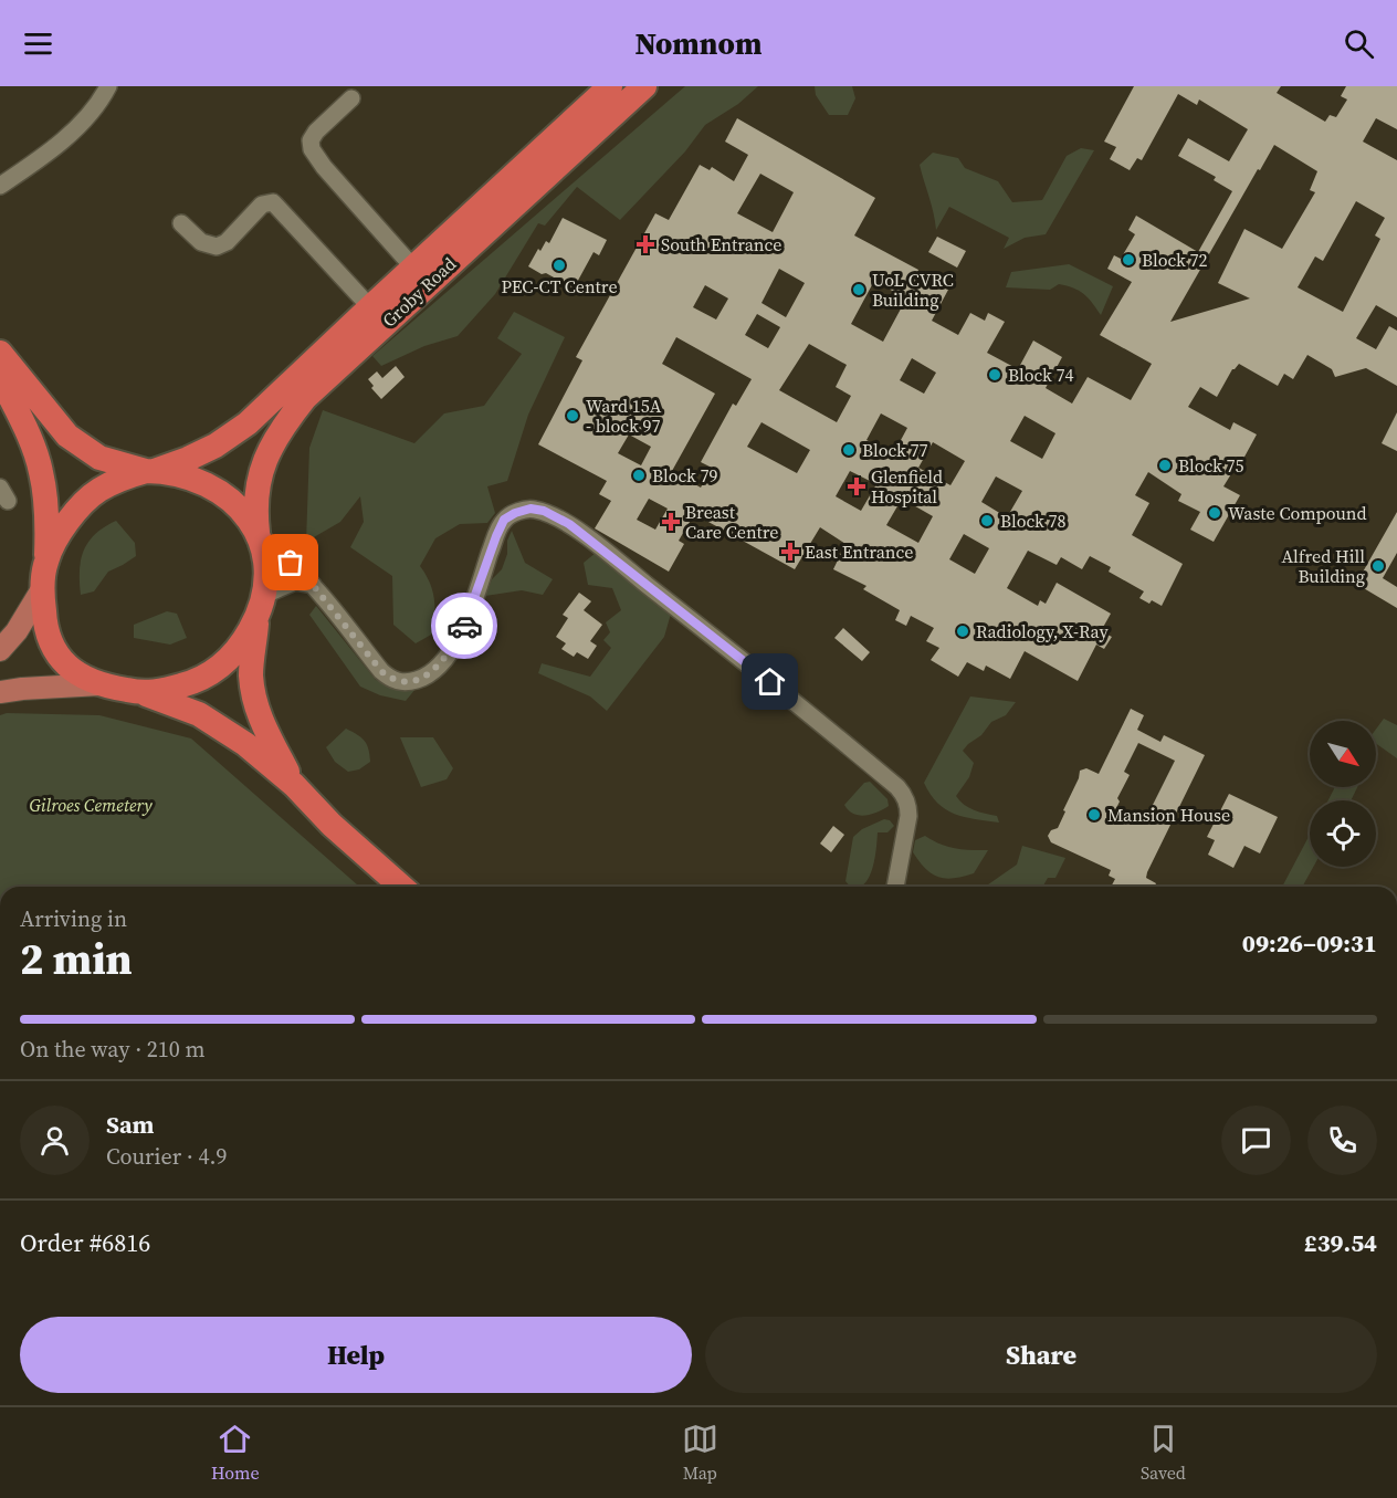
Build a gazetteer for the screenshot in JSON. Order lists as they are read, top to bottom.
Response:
{
  "streets": {
    "highway": ["Groby Road"]
  },
  "parks": ["Gilroes Cemetery"],
  "places": {
    "health": [
      "South Entrance",
      "Glenfield Hospital",
      "Breast Care Centre",
      "East Entrance"
    ],
    "other": [
      "Block 72",
      "PEC-CT Centre",
      "UoL CVRC Building",
      "Block 74",
      "Ward 15A - block 97",
      "Block 77",
      "Block 75",
      "Block 79",
      "Waste Compound",
      "Block 78",
      "Alfred Hill Building",
      "Radiology, X-Ray",
      "Mansion House"
    ]
  },
  "north": "bottom right",
  "page": {
    "header": "Nomnom",
    "heading": ["2 min", "Arriving in", "09:26–09:31"],
    "panel": [
      "Sam",
      "Courier · 4.9",
      "Order #6816",
      "£39.54"
    ],
    "bar": "On the way · 210 m",
    "buttons": ["Help", "Share"],
    "tabs": ["Home", "Map", "Saved"]
  }
}
